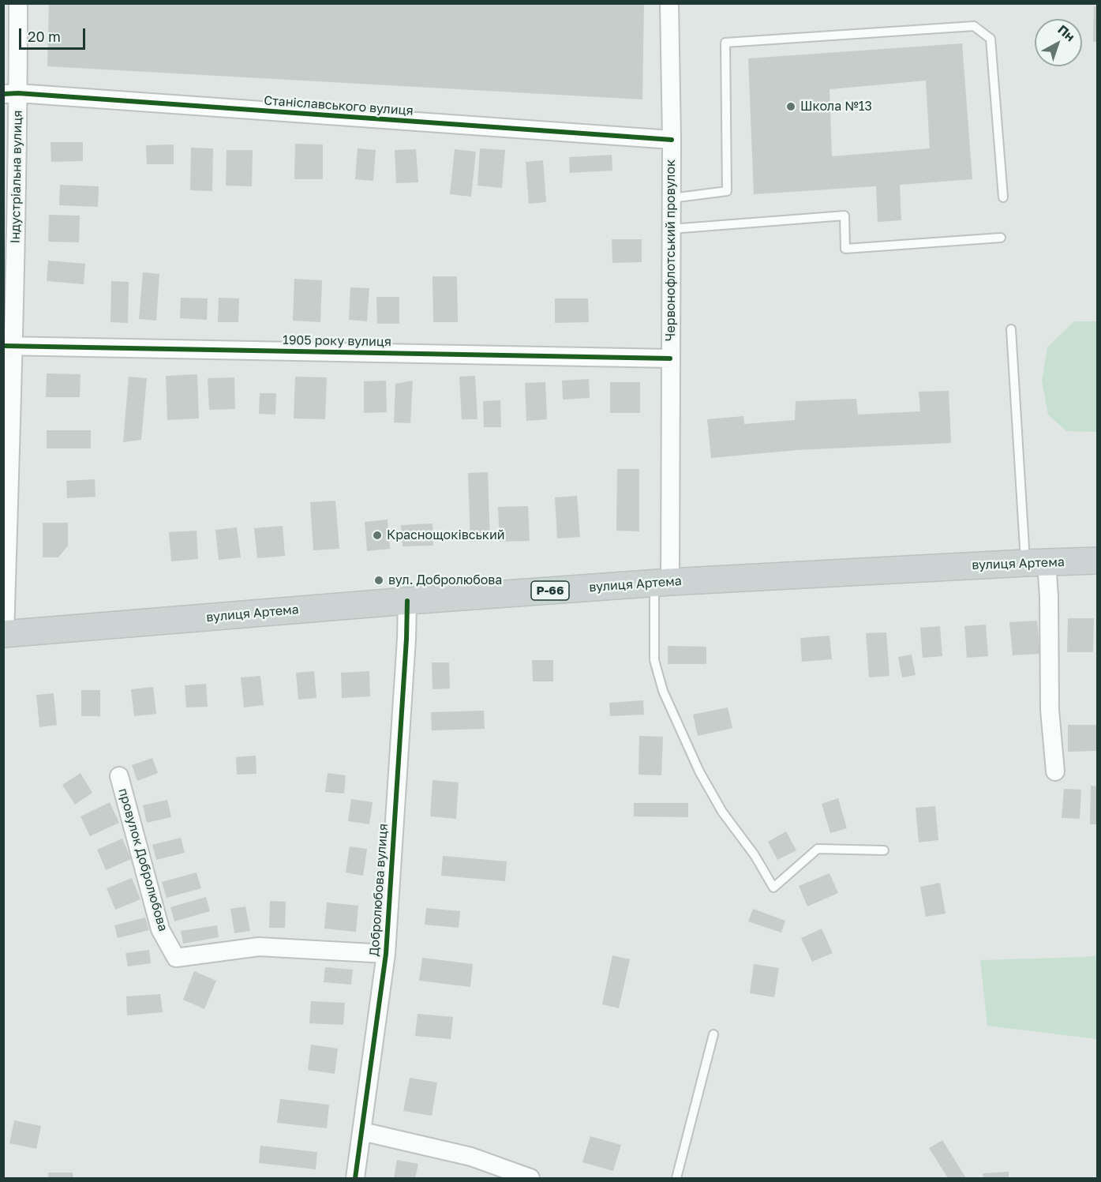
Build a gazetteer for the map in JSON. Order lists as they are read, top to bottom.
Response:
{
  "streets": {
    "main road": ["вулиця Артема", "Р-66"],
    "street": [
      "Станіславського вулиця",
      "Індустріальна вулиця",
      "Червонофлотський провулок",
      "1905 року вулиця",
      "провулок Добролюбова",
      "Добролюбова вулиця"
    ]
  },
  "crossings": [
    ["Станіславського вулиця", "Індустріальна вулиця"],
    ["Станіславського вулиця", "Червонофлотський провулок"],
    ["Індустріальна вулиця", "1905 року вулиця"],
    ["Індустріальна вулиця", "вулиця Артема"],
    ["Червонофлотський провулок", "1905 року вулиця"],
    ["Червонофлотський провулок", "вулиця Артема"],
    ["вулиця Артема", "Добролюбова вулиця"],
    ["провулок Добролюбова", "Добролюбова вулиця"]
  ],
  "places": ["Школа №13", "Краснощоківський", "вул. Добролюбова"],
  "scale_bar": "20 m",
  "north": "top right"
}
